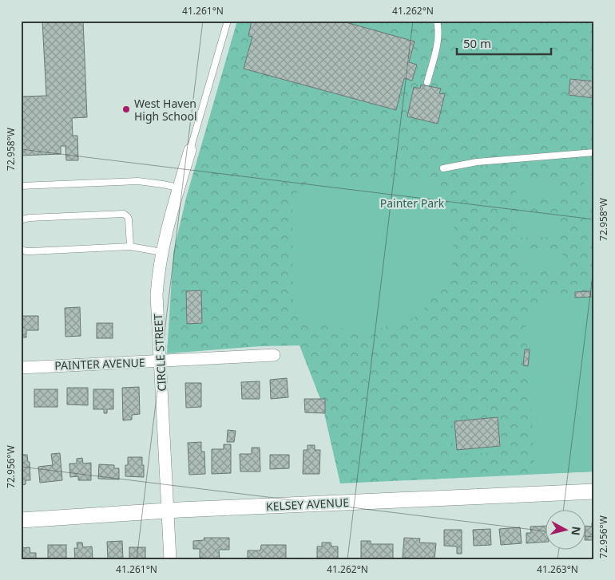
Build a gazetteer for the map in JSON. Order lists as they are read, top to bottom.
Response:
{
  "streets": {
    "street": ["CIRCLE STREET", "PAINTER AVENUE", "KELSEY AVENUE"]
  },
  "crossings": [
    ["CIRCLE STREET", "PAINTER AVENUE"],
    ["CIRCLE STREET", "KELSEY AVENUE"]
  ],
  "parks": ["Painter Park"],
  "places": ["West Haven High School"],
  "scale_bar": "50 m",
  "north": "right",
  "coordinates": [
    "41.261°N",
    "41.262°N",
    "72.958°W",
    "72.956°W",
    "41.263°N"
  ]
}
